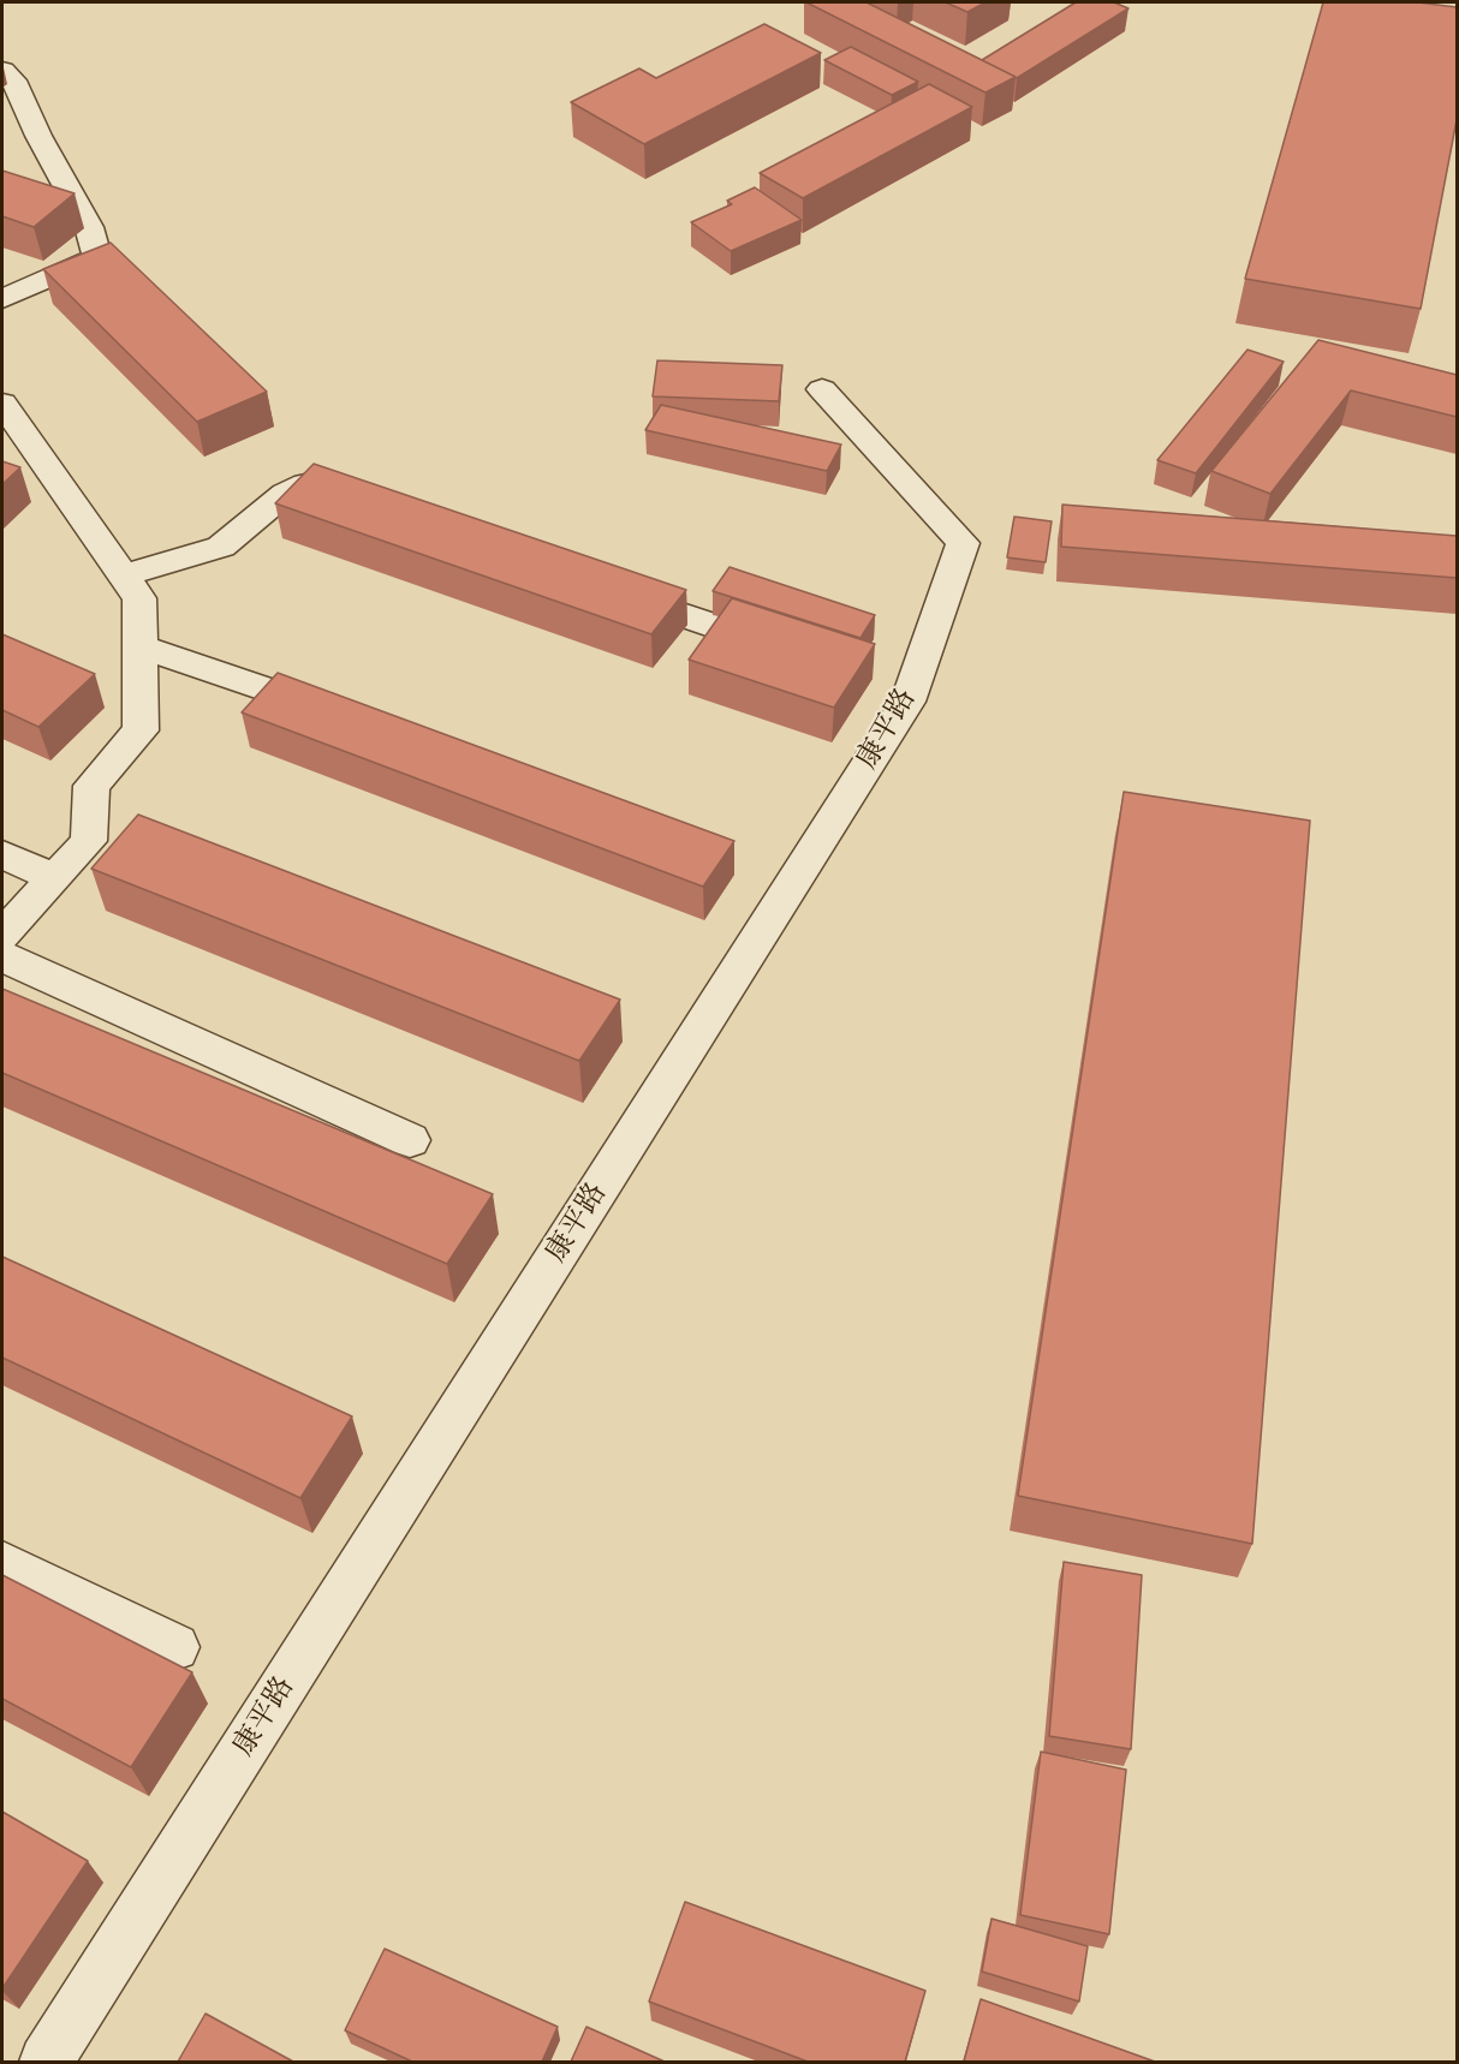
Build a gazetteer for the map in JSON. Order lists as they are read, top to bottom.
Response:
{
  "streets": {
    "street": ["康平路"]
  }
}
